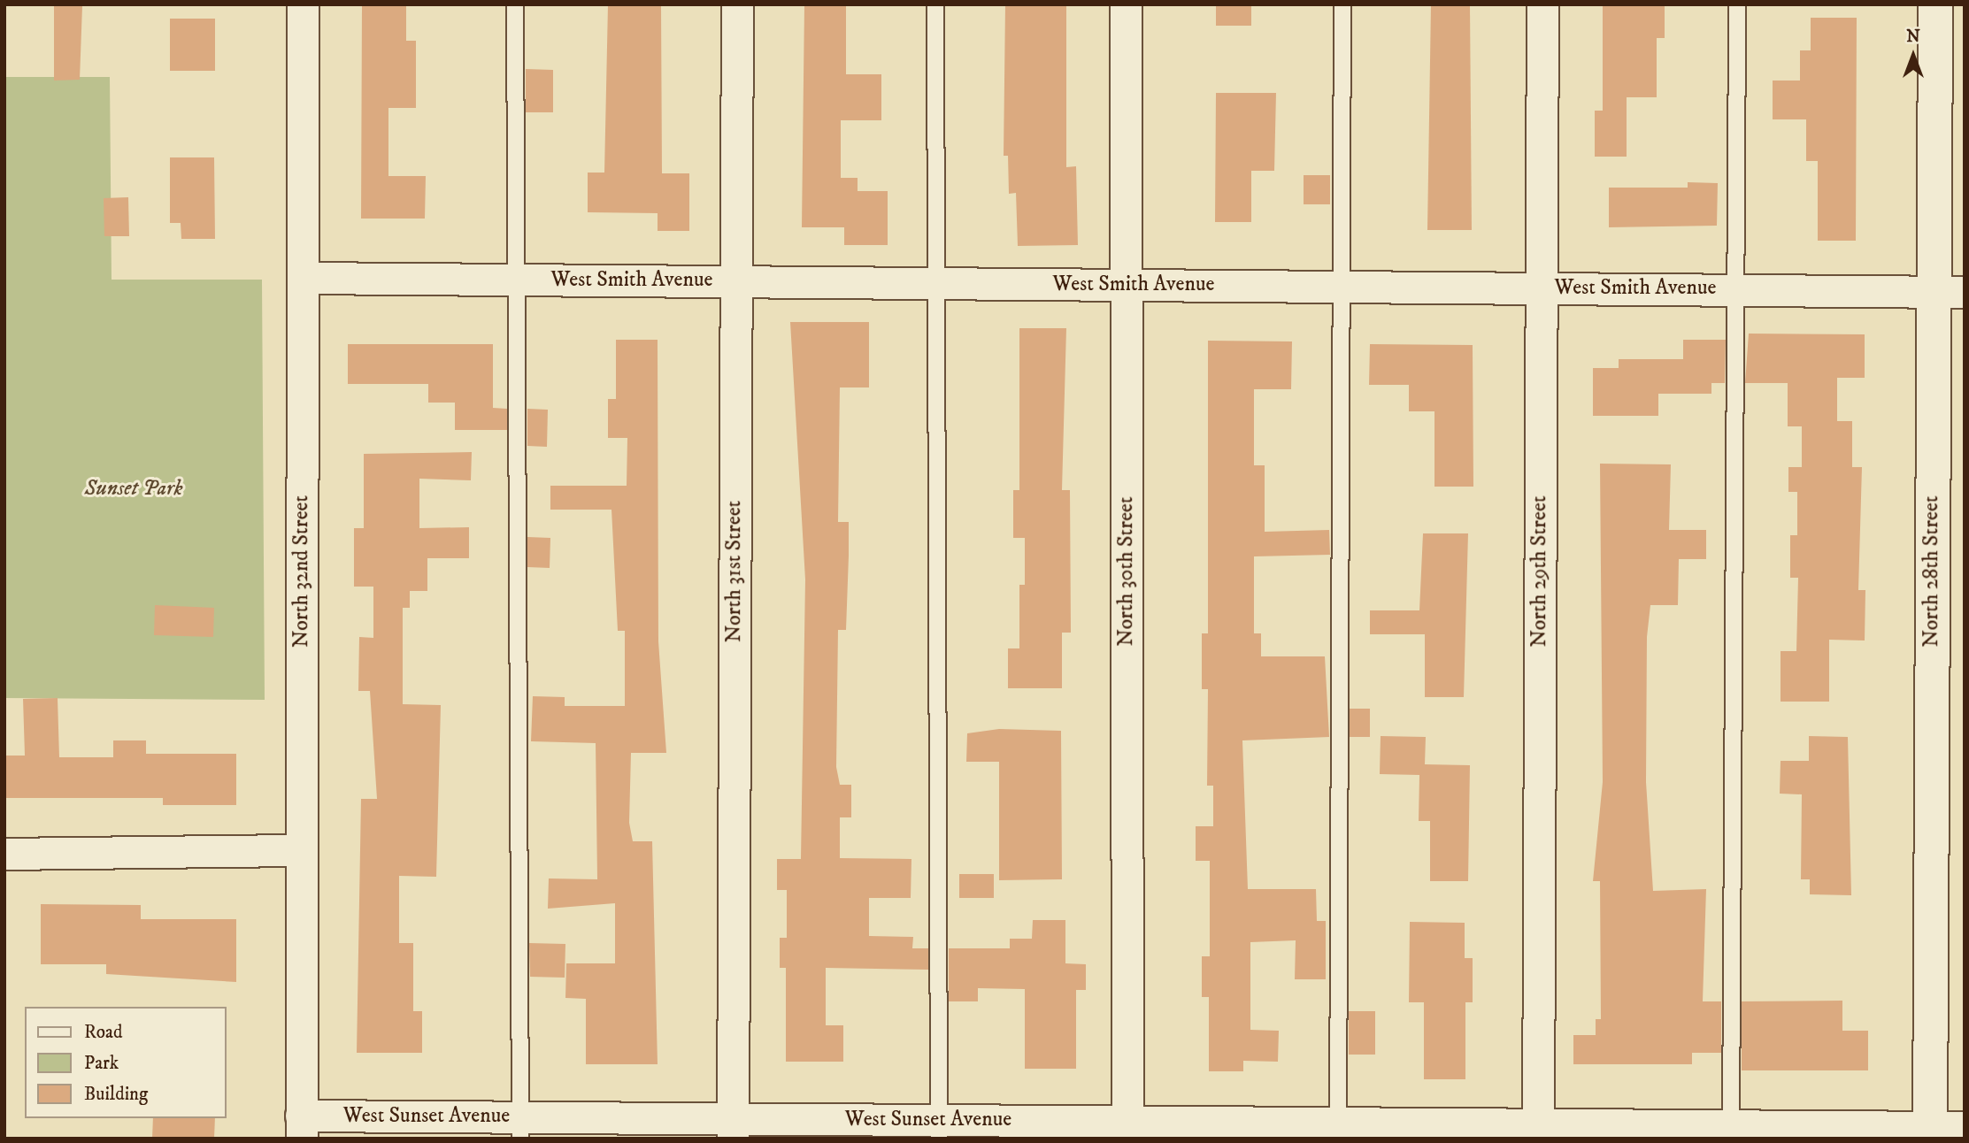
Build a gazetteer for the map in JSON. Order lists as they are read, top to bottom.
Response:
{
  "streets": {
    "street": [
      "West Smith Avenue",
      "North 32nd Street",
      "North 31st Street",
      "North 30th Street",
      "North 29th Street",
      "North 28th Street",
      "West Sunset Avenue"
    ]
  },
  "crossings": [
    ["West Smith Avenue", "North 32nd Street"],
    ["West Smith Avenue", "North 31st Street"],
    ["West Smith Avenue", "North 30th Street"],
    ["West Smith Avenue", "North 29th Street"],
    ["West Smith Avenue", "North 28th Street"],
    ["North 32nd Street", "West Sunset Avenue"],
    ["North 31st Street", "West Sunset Avenue"],
    ["North 30th Street", "West Sunset Avenue"],
    ["North 29th Street", "West Sunset Avenue"],
    ["North 28th Street", "West Sunset Avenue"]
  ],
  "parks": ["Sunset Park"],
  "legend": ["Road", "Park", "Building"],
  "north": "top"
}
